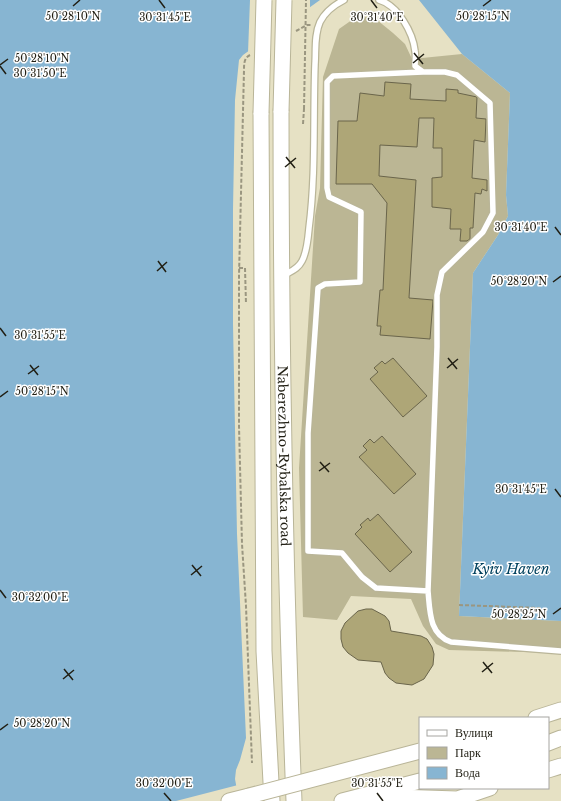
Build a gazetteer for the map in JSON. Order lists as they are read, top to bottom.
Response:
{
  "streets": {
    "main road": ["Naberezhno-Rybalska road"]
  },
  "water": ["Kyiv Haven"],
  "legend": ["Вулиця", "Парк", "Вода"],
  "coordinates": [
    "50°28'10\"N",
    "50°28'15\"N",
    "30°31'45\"E",
    "30°31'40\"E",
    "30°31'50\"E",
    "50°28'20\"N",
    "30°31'55\"E",
    "30°32'00\"E",
    "50°28'25\"N"
  ]
}
